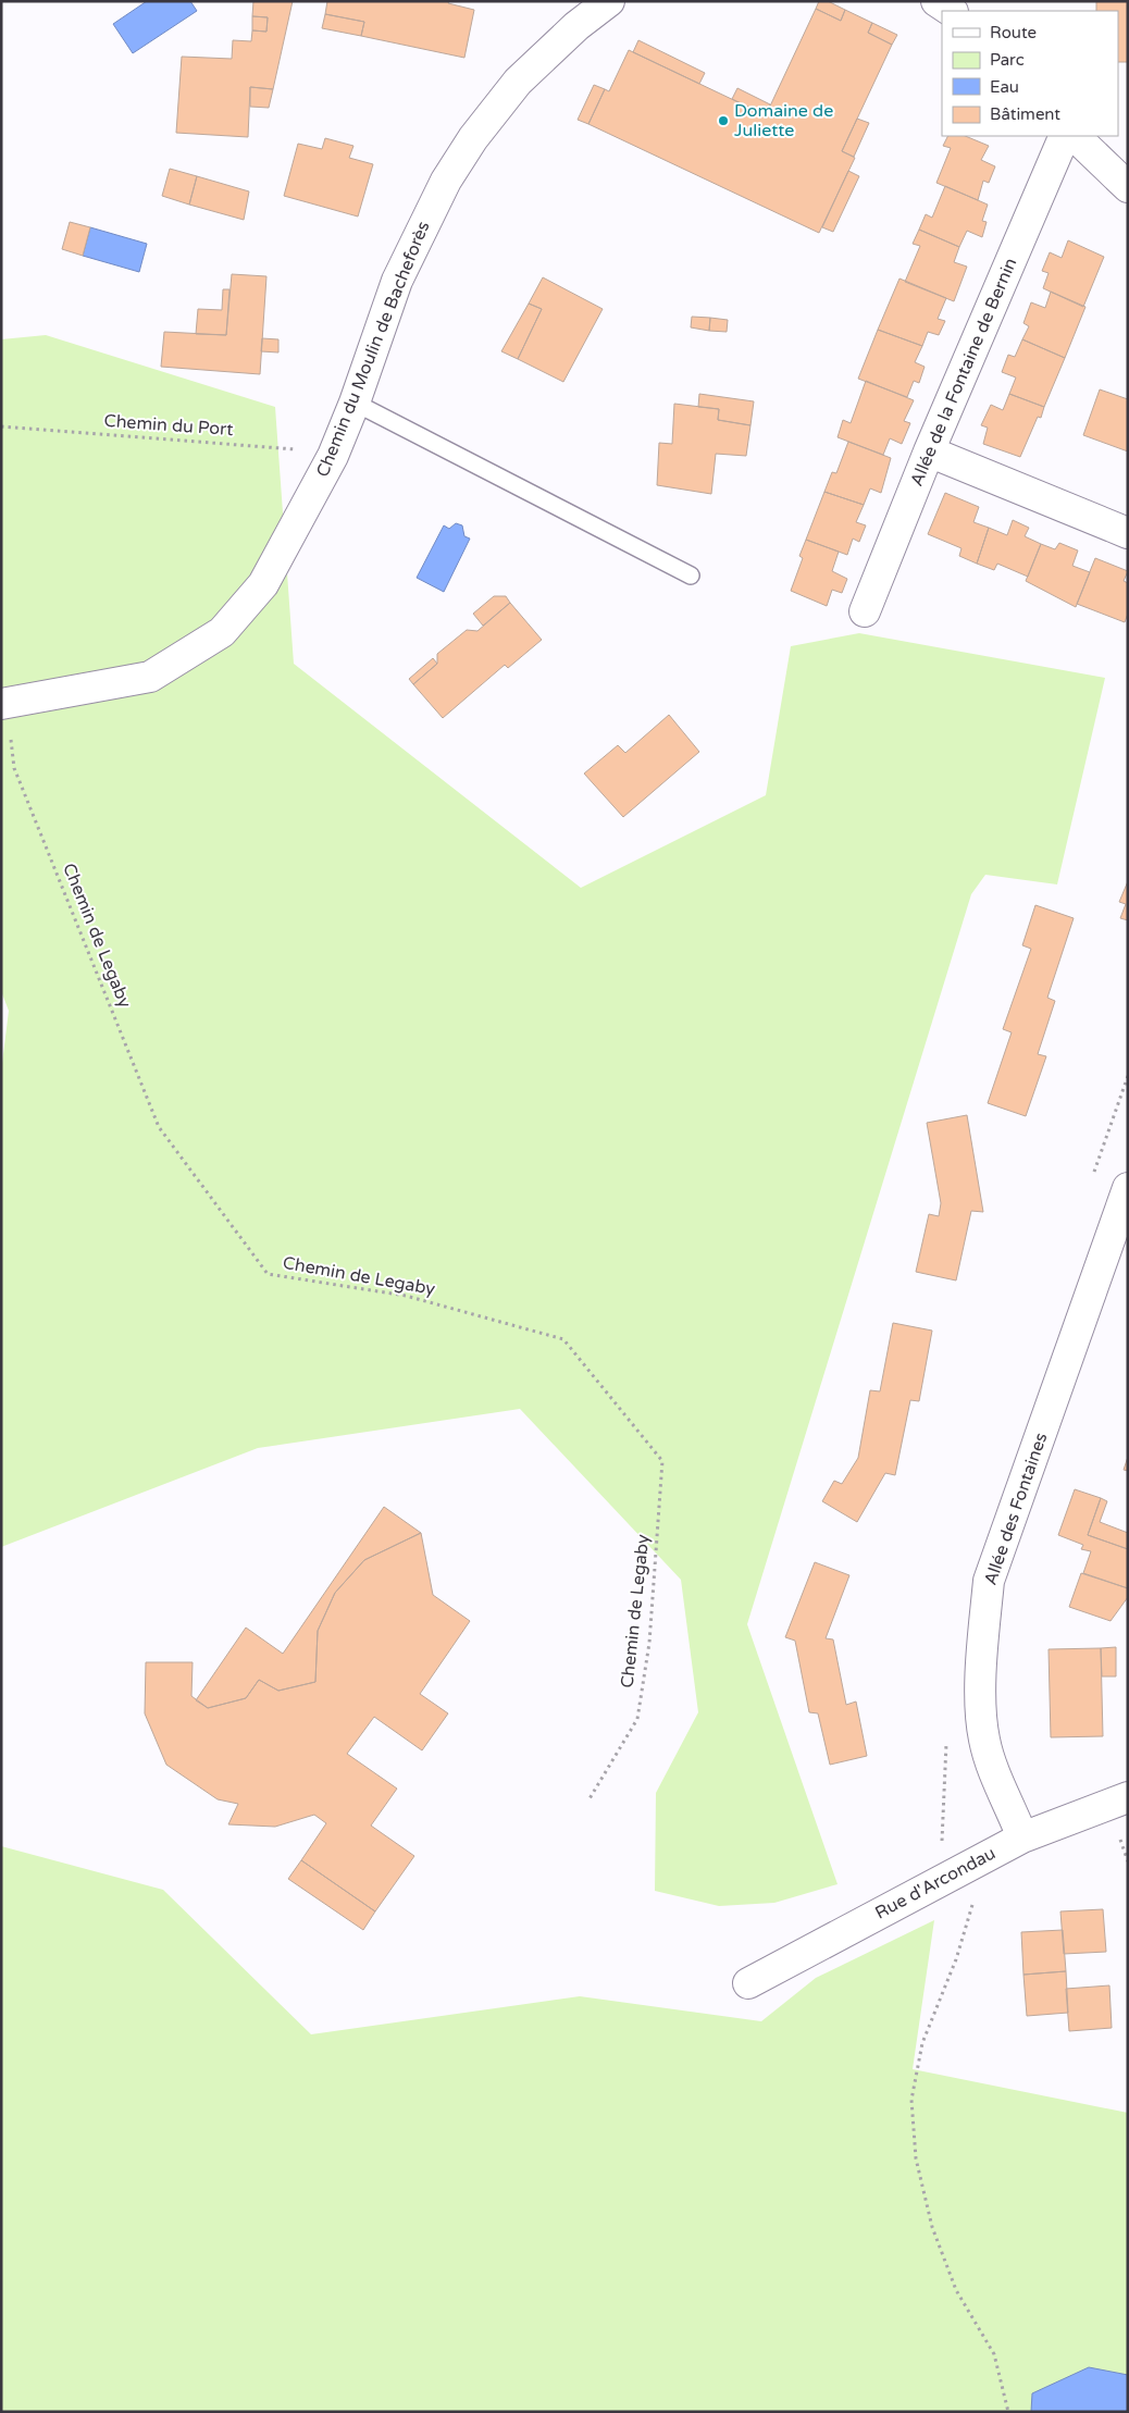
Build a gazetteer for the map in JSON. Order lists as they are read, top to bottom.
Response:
{
  "streets": {
    "street": [
      "Chemin du Moulin de Bacheforès",
      "Allée de la Fontaine de Bernin",
      "Allée des Fontaines",
      "Rue d'Arcondau"
    ],
    "path": ["Chemin du Port", "Chemin de Legaby"]
  },
  "crossings": [
    ["Chemin du Moulin de Bacheforès", "Chemin du Port"],
    ["Chemin du Moulin de Bacheforès", "Chemin de Legaby"],
    ["Allée des Fontaines", "Rue d'Arcondau"]
  ],
  "places": ["Domaine de Juliette"],
  "legend": [
    "Route",
    "Parc",
    "Eau",
    "Bâtiment"
  ]
}
